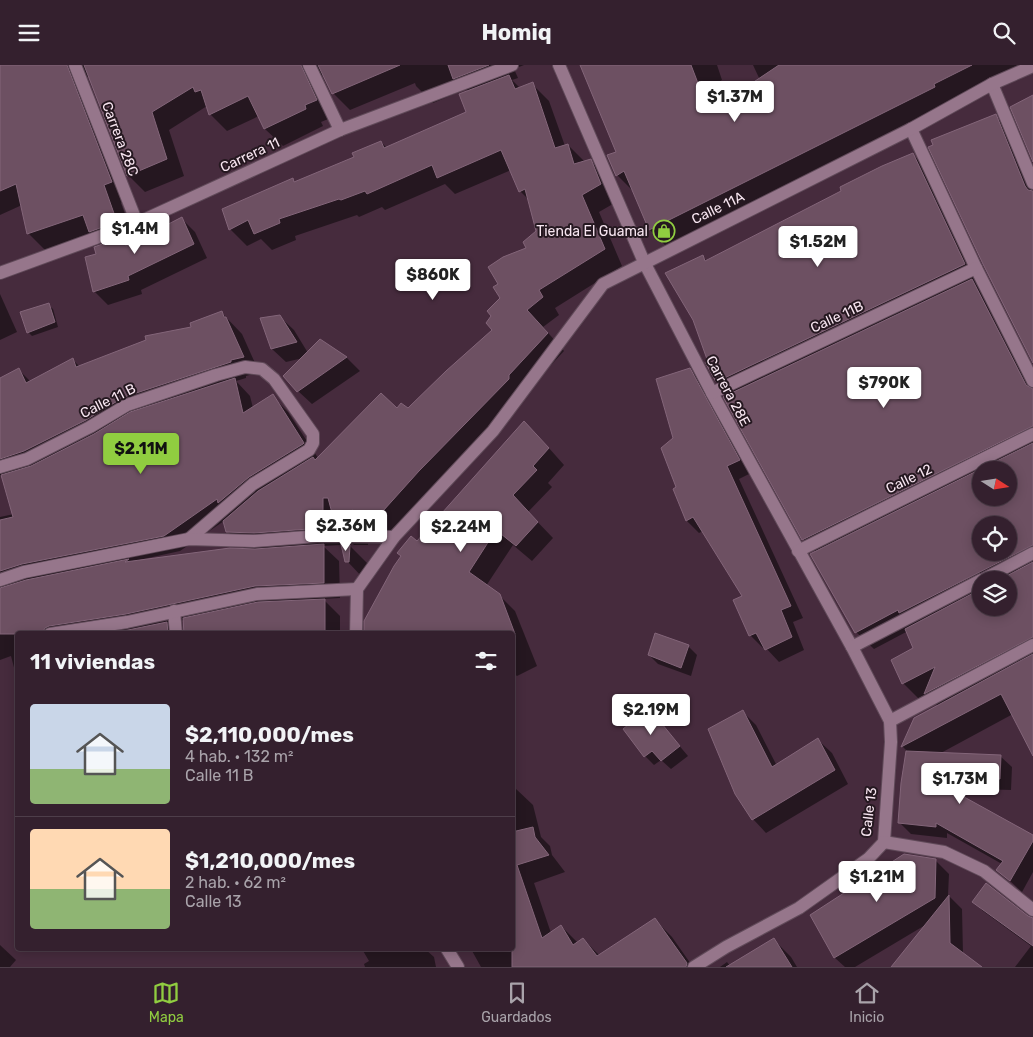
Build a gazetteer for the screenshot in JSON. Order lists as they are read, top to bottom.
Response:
{
  "streets": {
    "street": [
      "Carrera 28C",
      "Carrera 11",
      "Calle 11A",
      "Calle 11B",
      "Carrera 28E",
      "Calle 11 B",
      "Calle 12",
      "Calle 13"
    ]
  },
  "crossings": [
    ["Carrera 28C", "Carrera 11"],
    ["Calle 11A", "Carrera 28E"],
    ["Calle 11B", "Carrera 28E"],
    ["Carrera 28E", "Calle 12"],
    ["Carrera 28E", "Calle 13"]
  ],
  "places": {
    "shop": ["Tienda El Guamal"]
  },
  "north": "right",
  "page": {
    "header": "Homiq",
    "price": [
      "$1.37M",
      "$1.4M",
      "$1.52M",
      "$860K",
      "$790K",
      "$2.11M",
      "$2.36M",
      "$2.24M",
      "$2.19M",
      "$1.73M",
      "$1.21M"
    ],
    "heading": "11 viviendas",
    "list": [
      {
        "name": "$2,110,000/mes",
        "note": "4 hab. · 132 m² · Calle 11 B"
      },
      {
        "name": "$1,210,000/mes",
        "note": "2 hab. · 62 m² · Calle 13"
      }
    ],
    "tabs": ["Mapa", "Guardados", "Inicio"]
  }
}
